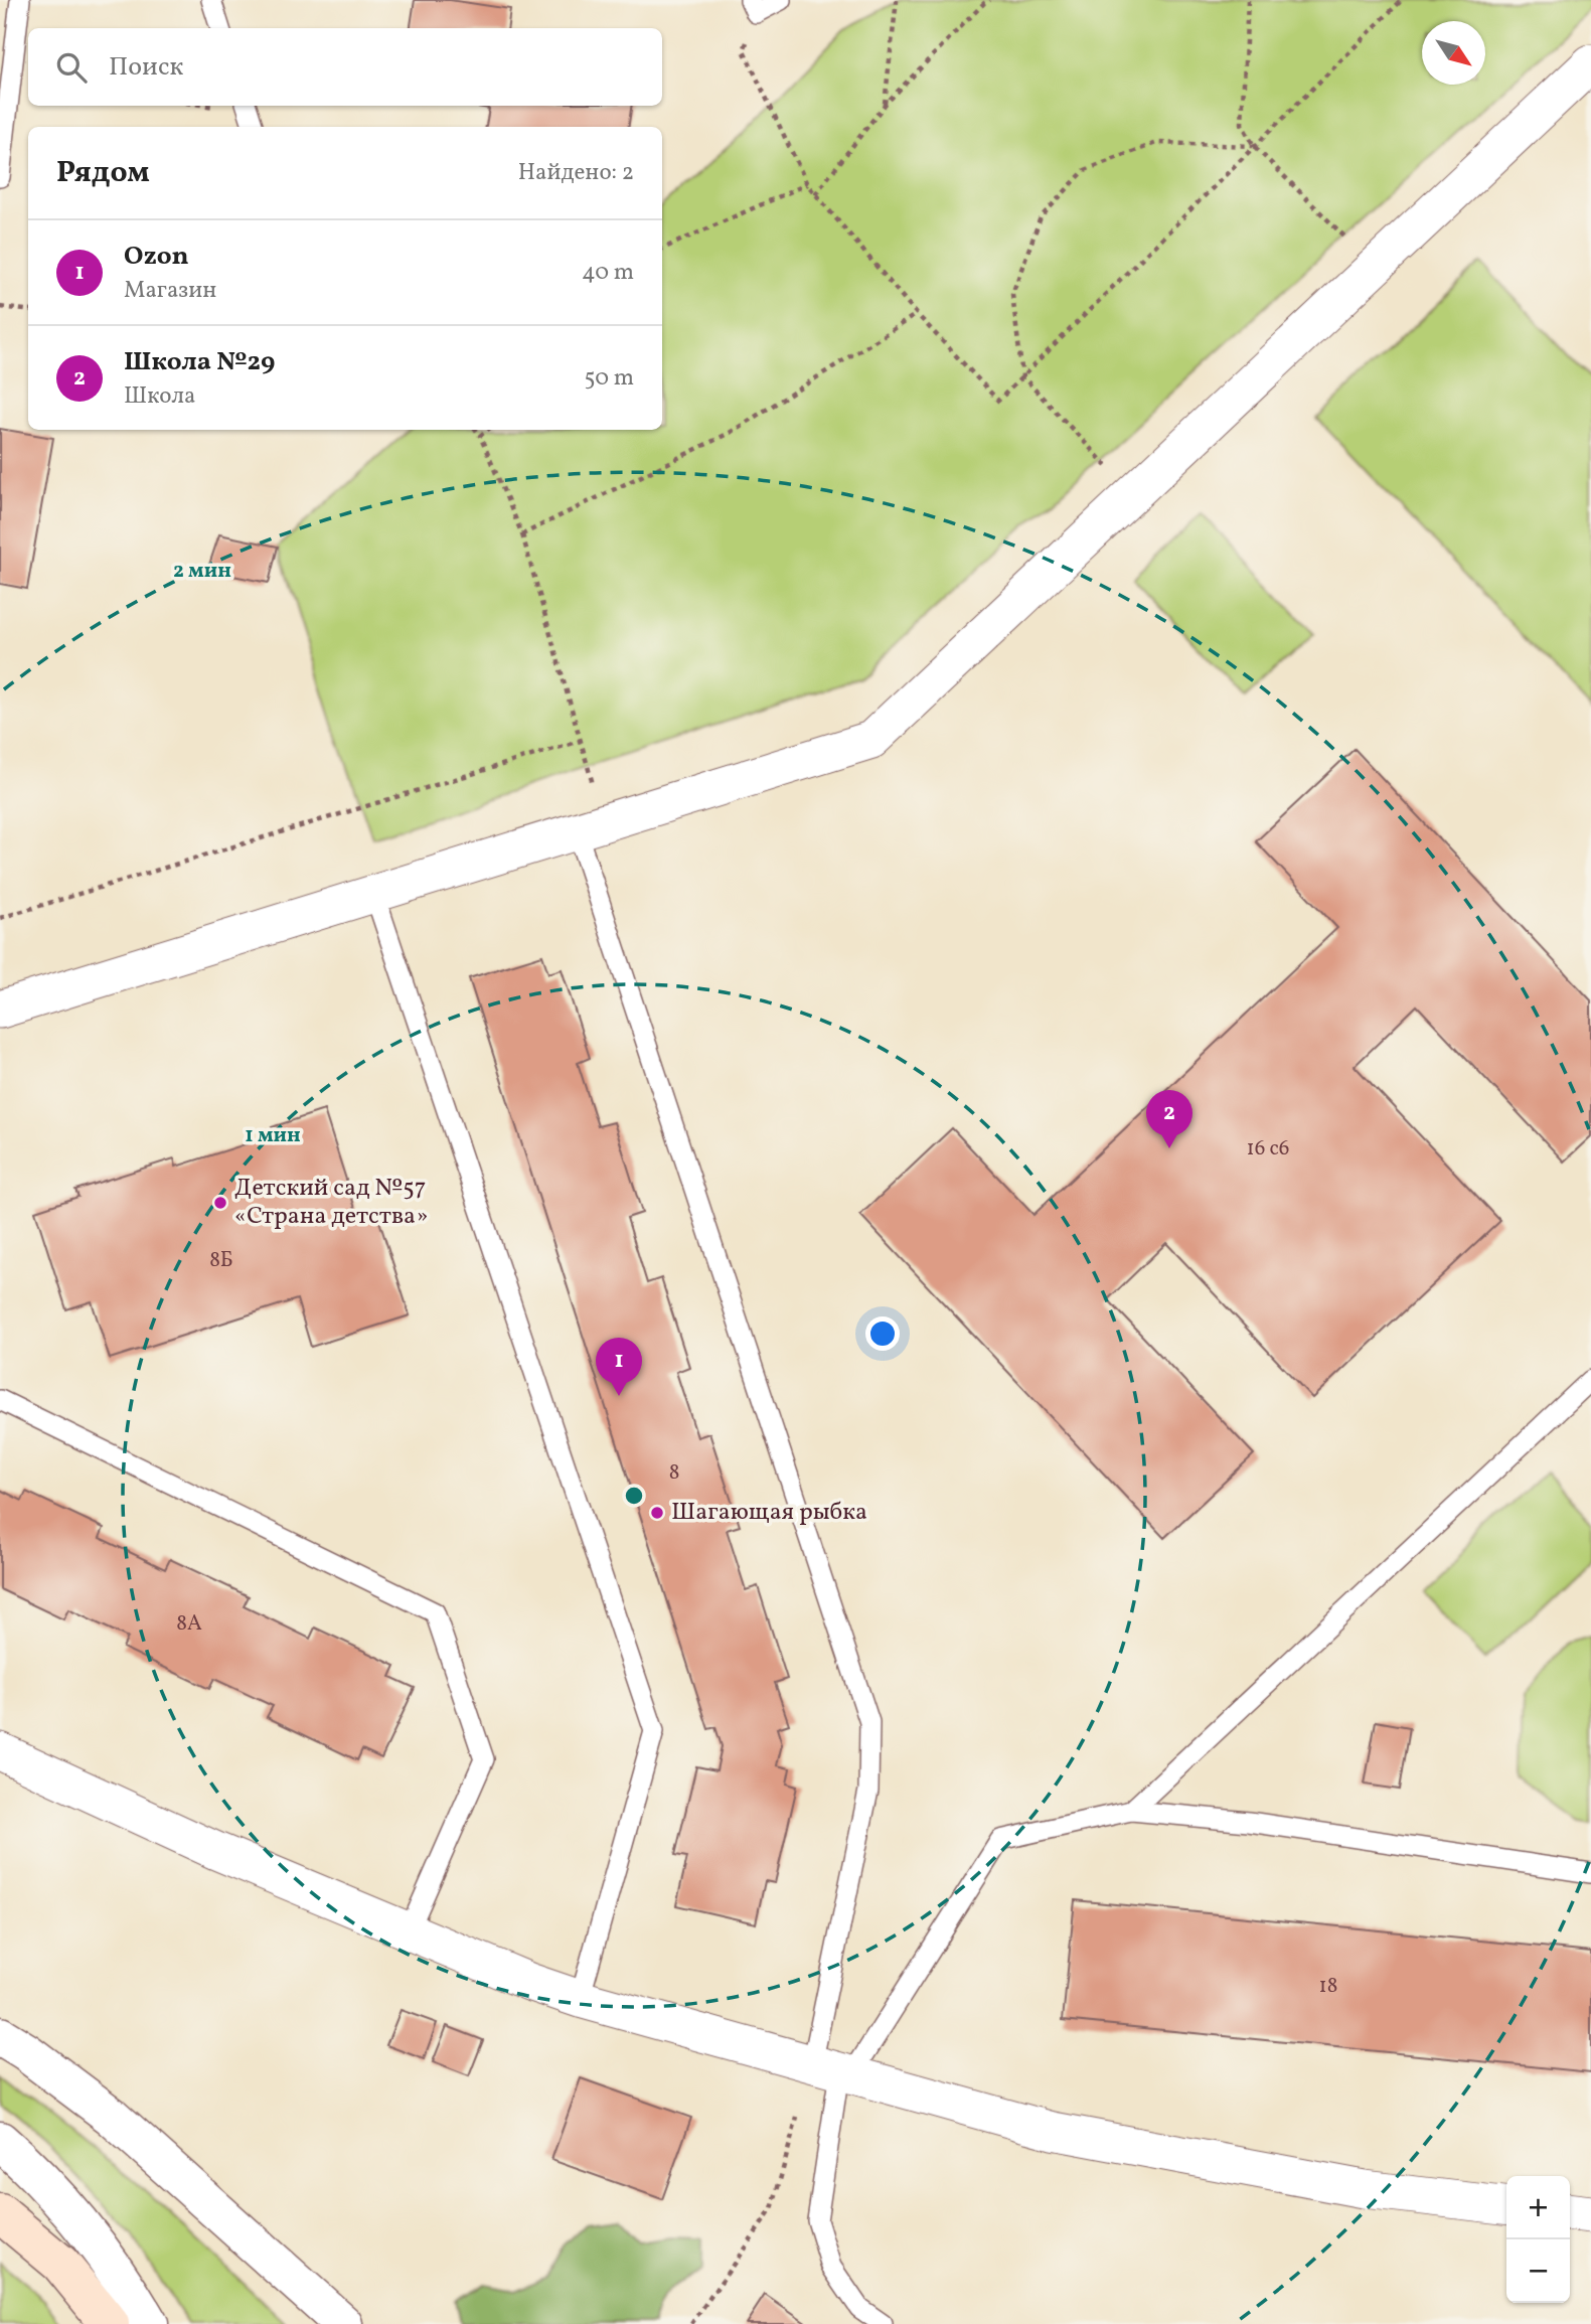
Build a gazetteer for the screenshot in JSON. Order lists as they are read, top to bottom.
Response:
{
  "places": ["Детский сад №57 «Страна детства»", "Шагающая рыбка"],
  "house_numbers": [
    "16 с6",
    "8Б",
    "8",
    "8А",
    "18"
  ],
  "north": "bottom right",
  "page": {
    "search": "Поиск",
    "heading": ["Рядом", "Найдено: 2"],
    "list": [
      {
        "mark": "1",
        "name": "Ozon",
        "note": "Магазин",
        "value": "40 m"
      },
      {
        "mark": "2",
        "name": "Школа №29",
        "note": "Школа",
        "value": "50 m"
      }
    ],
    "pins": ["2", "1"],
    "map_buttons": ["+", "−"]
  },
  "rings": ["2 мин", "1 мин"]
}
